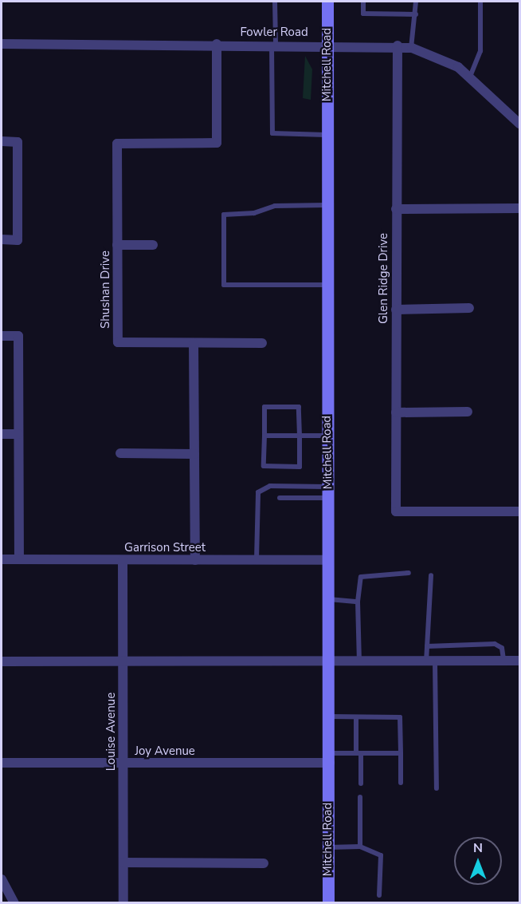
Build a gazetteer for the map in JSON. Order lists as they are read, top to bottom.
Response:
{
  "streets": {
    "main road": ["Mitchell Road"],
    "street": [
      "Fowler Road",
      "Glen Ridge Drive",
      "Shushan Drive",
      "Garrison Street",
      "Louise Avenue",
      "Joy Avenue"
    ]
  },
  "crossings": [
    ["Fowler Road", "Mitchell Road"],
    ["Fowler Road", "Glen Ridge Drive"],
    ["Fowler Road", "Shushan Drive"],
    ["Mitchell Road", "Garrison Street"],
    ["Mitchell Road", "Joy Avenue"],
    ["Garrison Street", "Louise Avenue"],
    ["Louise Avenue", "Joy Avenue"]
  ],
  "north": "top"
}
